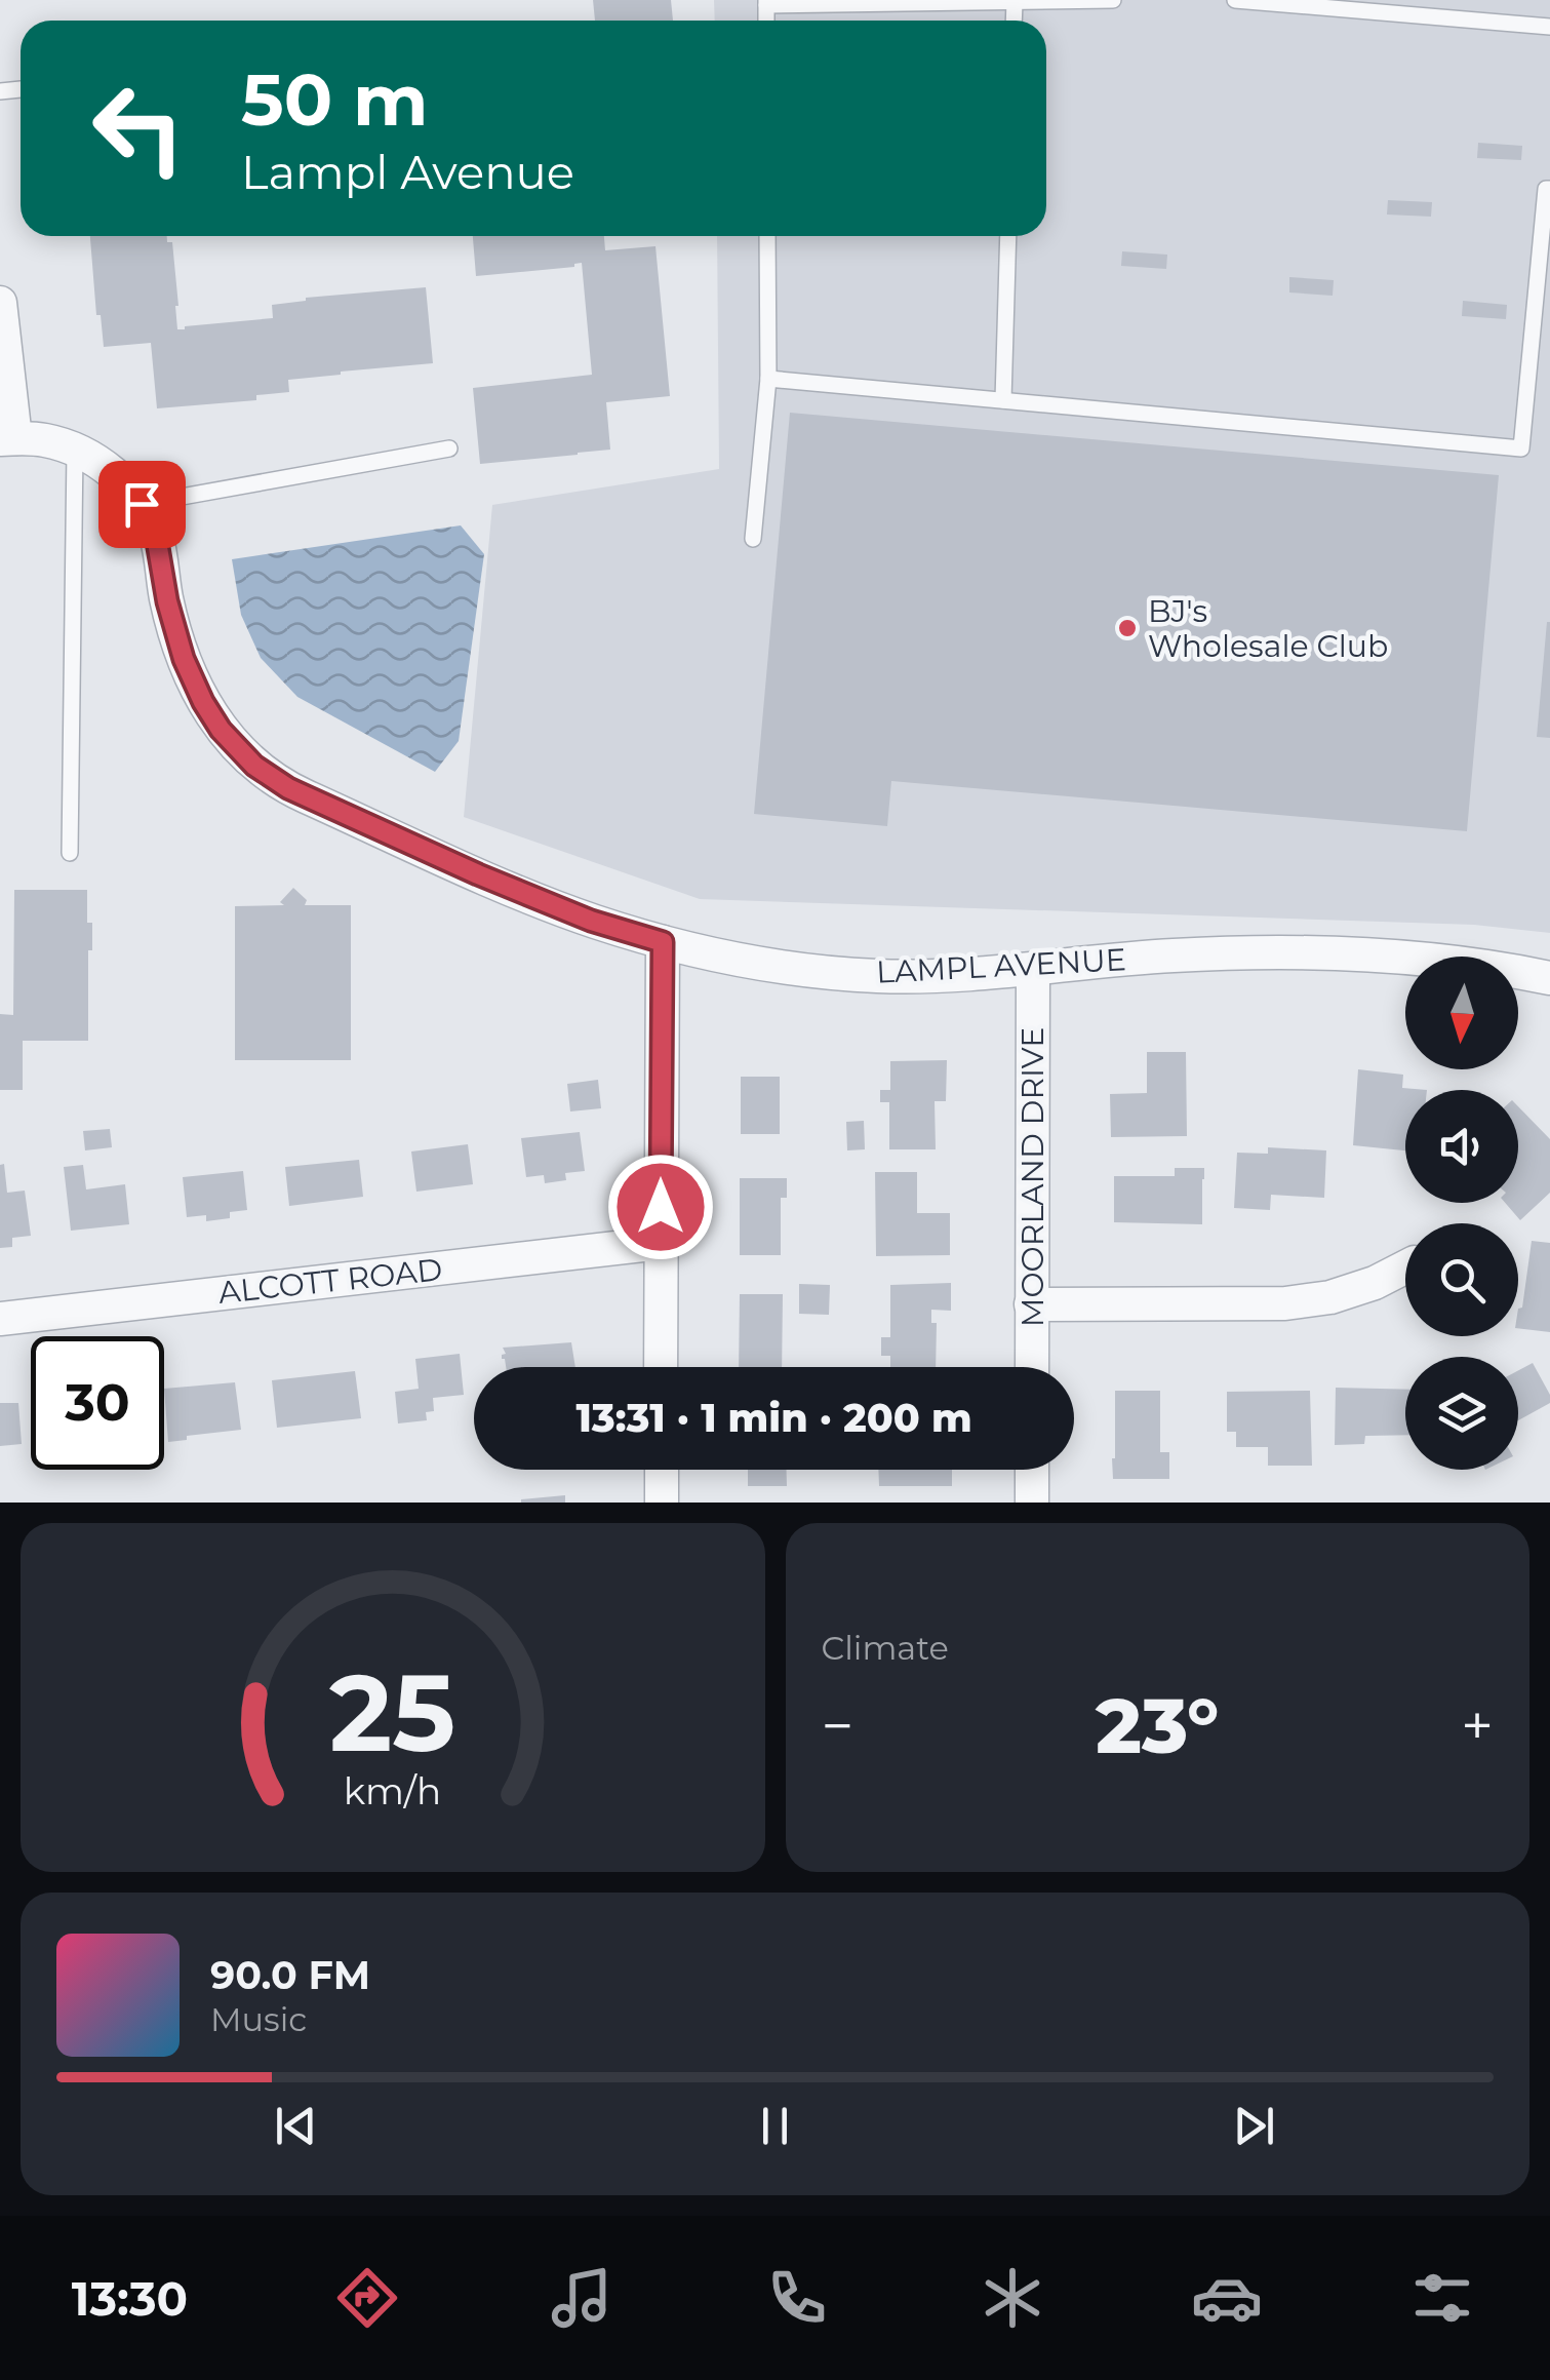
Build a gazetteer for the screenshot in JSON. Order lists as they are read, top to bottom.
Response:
{
  "streets": {
    "street": ["LAMPL AVENUE", "MOORLAND DRIVE", "ALCOTT ROAD"]
  },
  "crossings": [
    ["LAMPL AVENUE", "MOORLAND DRIVE"]
  ],
  "places": ["BJ's Wholesale Club"],
  "north": "bottom",
  "page": {
    "turn": ["50 m", "Lampl Avenue"],
    "limit": "30",
    "trip": "13:31 · 1 min · 200 m",
    "tile": "Climate",
    "heat": ["−", "23°", "+"],
    "song": ["90.0 FM", "Music"],
    "tabs": "13:30",
    "gauge": ["25", "km/h"]
  }
}
